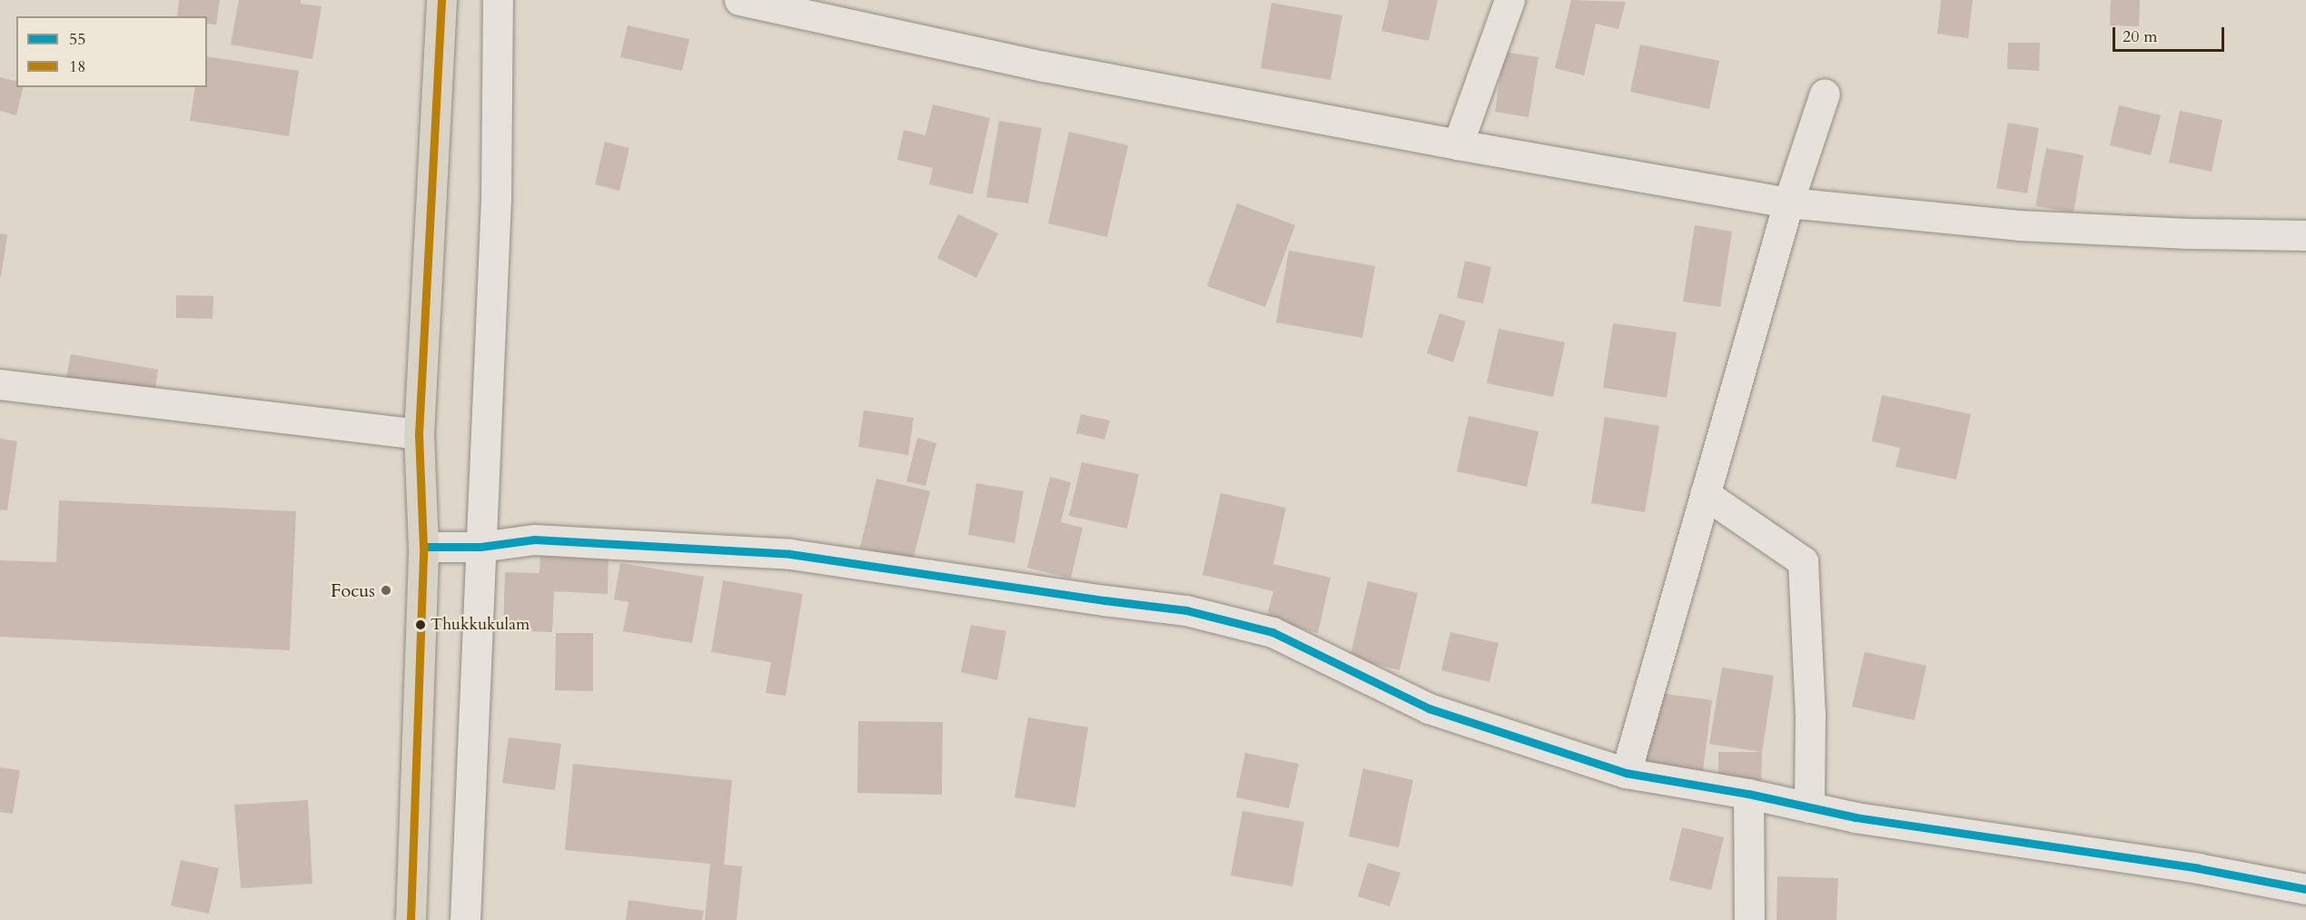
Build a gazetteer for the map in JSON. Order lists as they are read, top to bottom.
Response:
{
  "places": ["Focus", "Thukkukulam"],
  "lines": ["transit line 18", "transit line 55"],
  "legend": ["55", "18"],
  "scale_bar": "20 m"
}
